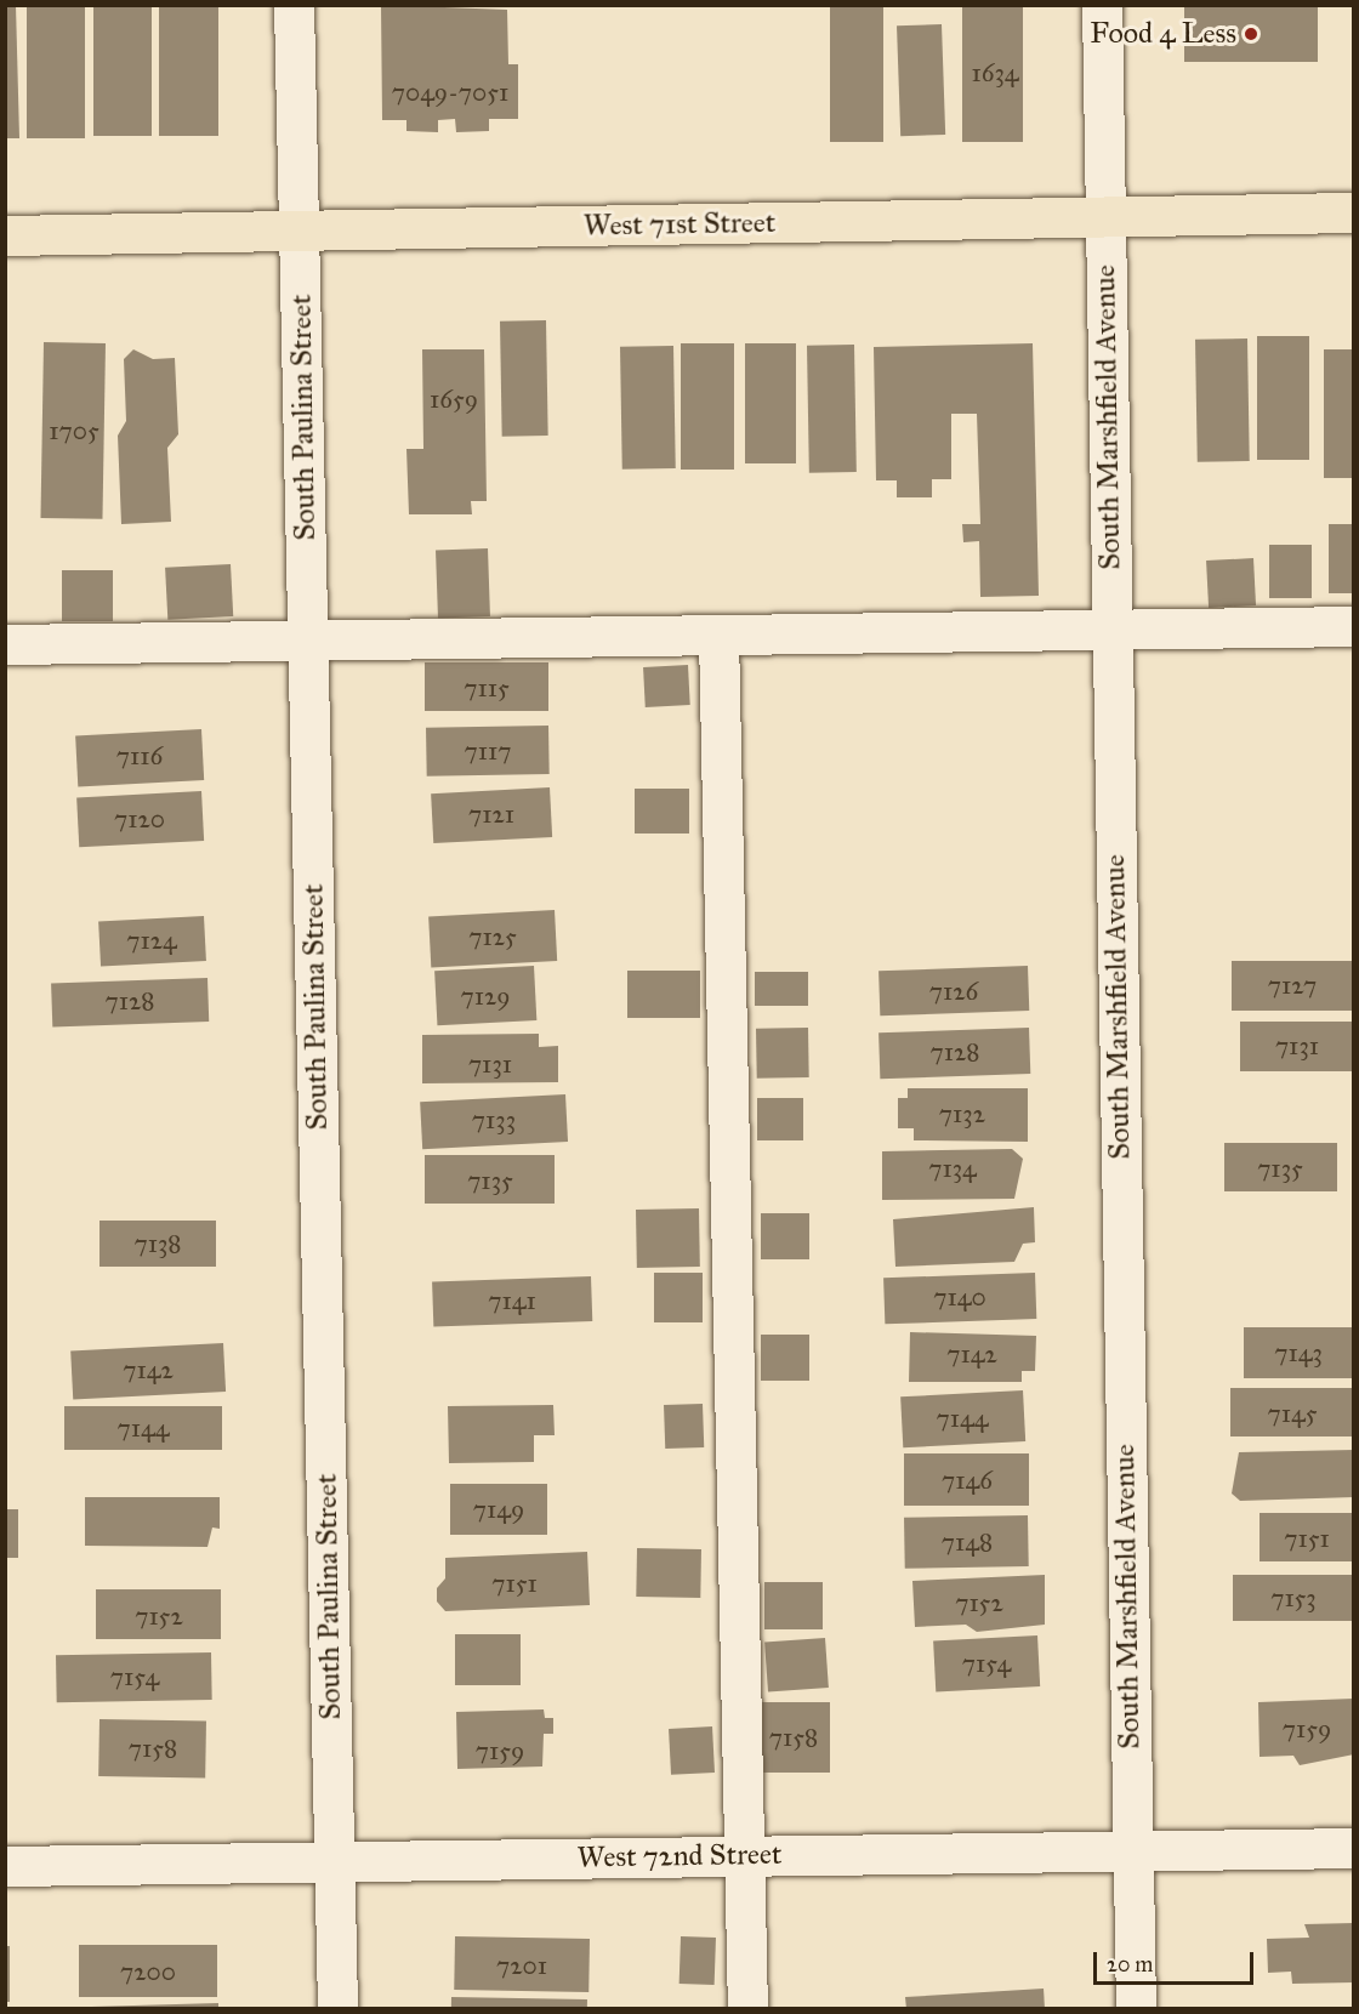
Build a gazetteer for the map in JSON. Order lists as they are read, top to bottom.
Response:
{
  "streets": {
    "main road": ["West 71st Street"],
    "street": ["South Paulina Street", "South Marshfield Avenue", "West 72nd Street"]
  },
  "crossings": [
    ["West 71st Street", "South Paulina Street"],
    ["West 71st Street", "South Marshfield Avenue"],
    ["South Paulina Street", "West 72nd Street"],
    ["South Marshfield Avenue", "West 72nd Street"]
  ],
  "places": ["Food 4 Less"],
  "house_numbers": [
    "1634",
    "7049-7051",
    "1659",
    "1705",
    "7115",
    "7117",
    "7116",
    "7121",
    "7120",
    "7125",
    "7124",
    "7127",
    "7126",
    "7129",
    "7128",
    "7131",
    "7128",
    "7131",
    "7132",
    "7133",
    "7134",
    "7135",
    "7135",
    "7138",
    "7140",
    "7141",
    "7143",
    "7142",
    "7142",
    "7145",
    "7144",
    "7144",
    "7146",
    "7149",
    "7151",
    "7148",
    "7151",
    "7153",
    "7152",
    "7152",
    "7154",
    "7154",
    "7159",
    "7158",
    "7158",
    "7159",
    "7201",
    "7200"
  ],
  "scale_bar": "20 m"
}
